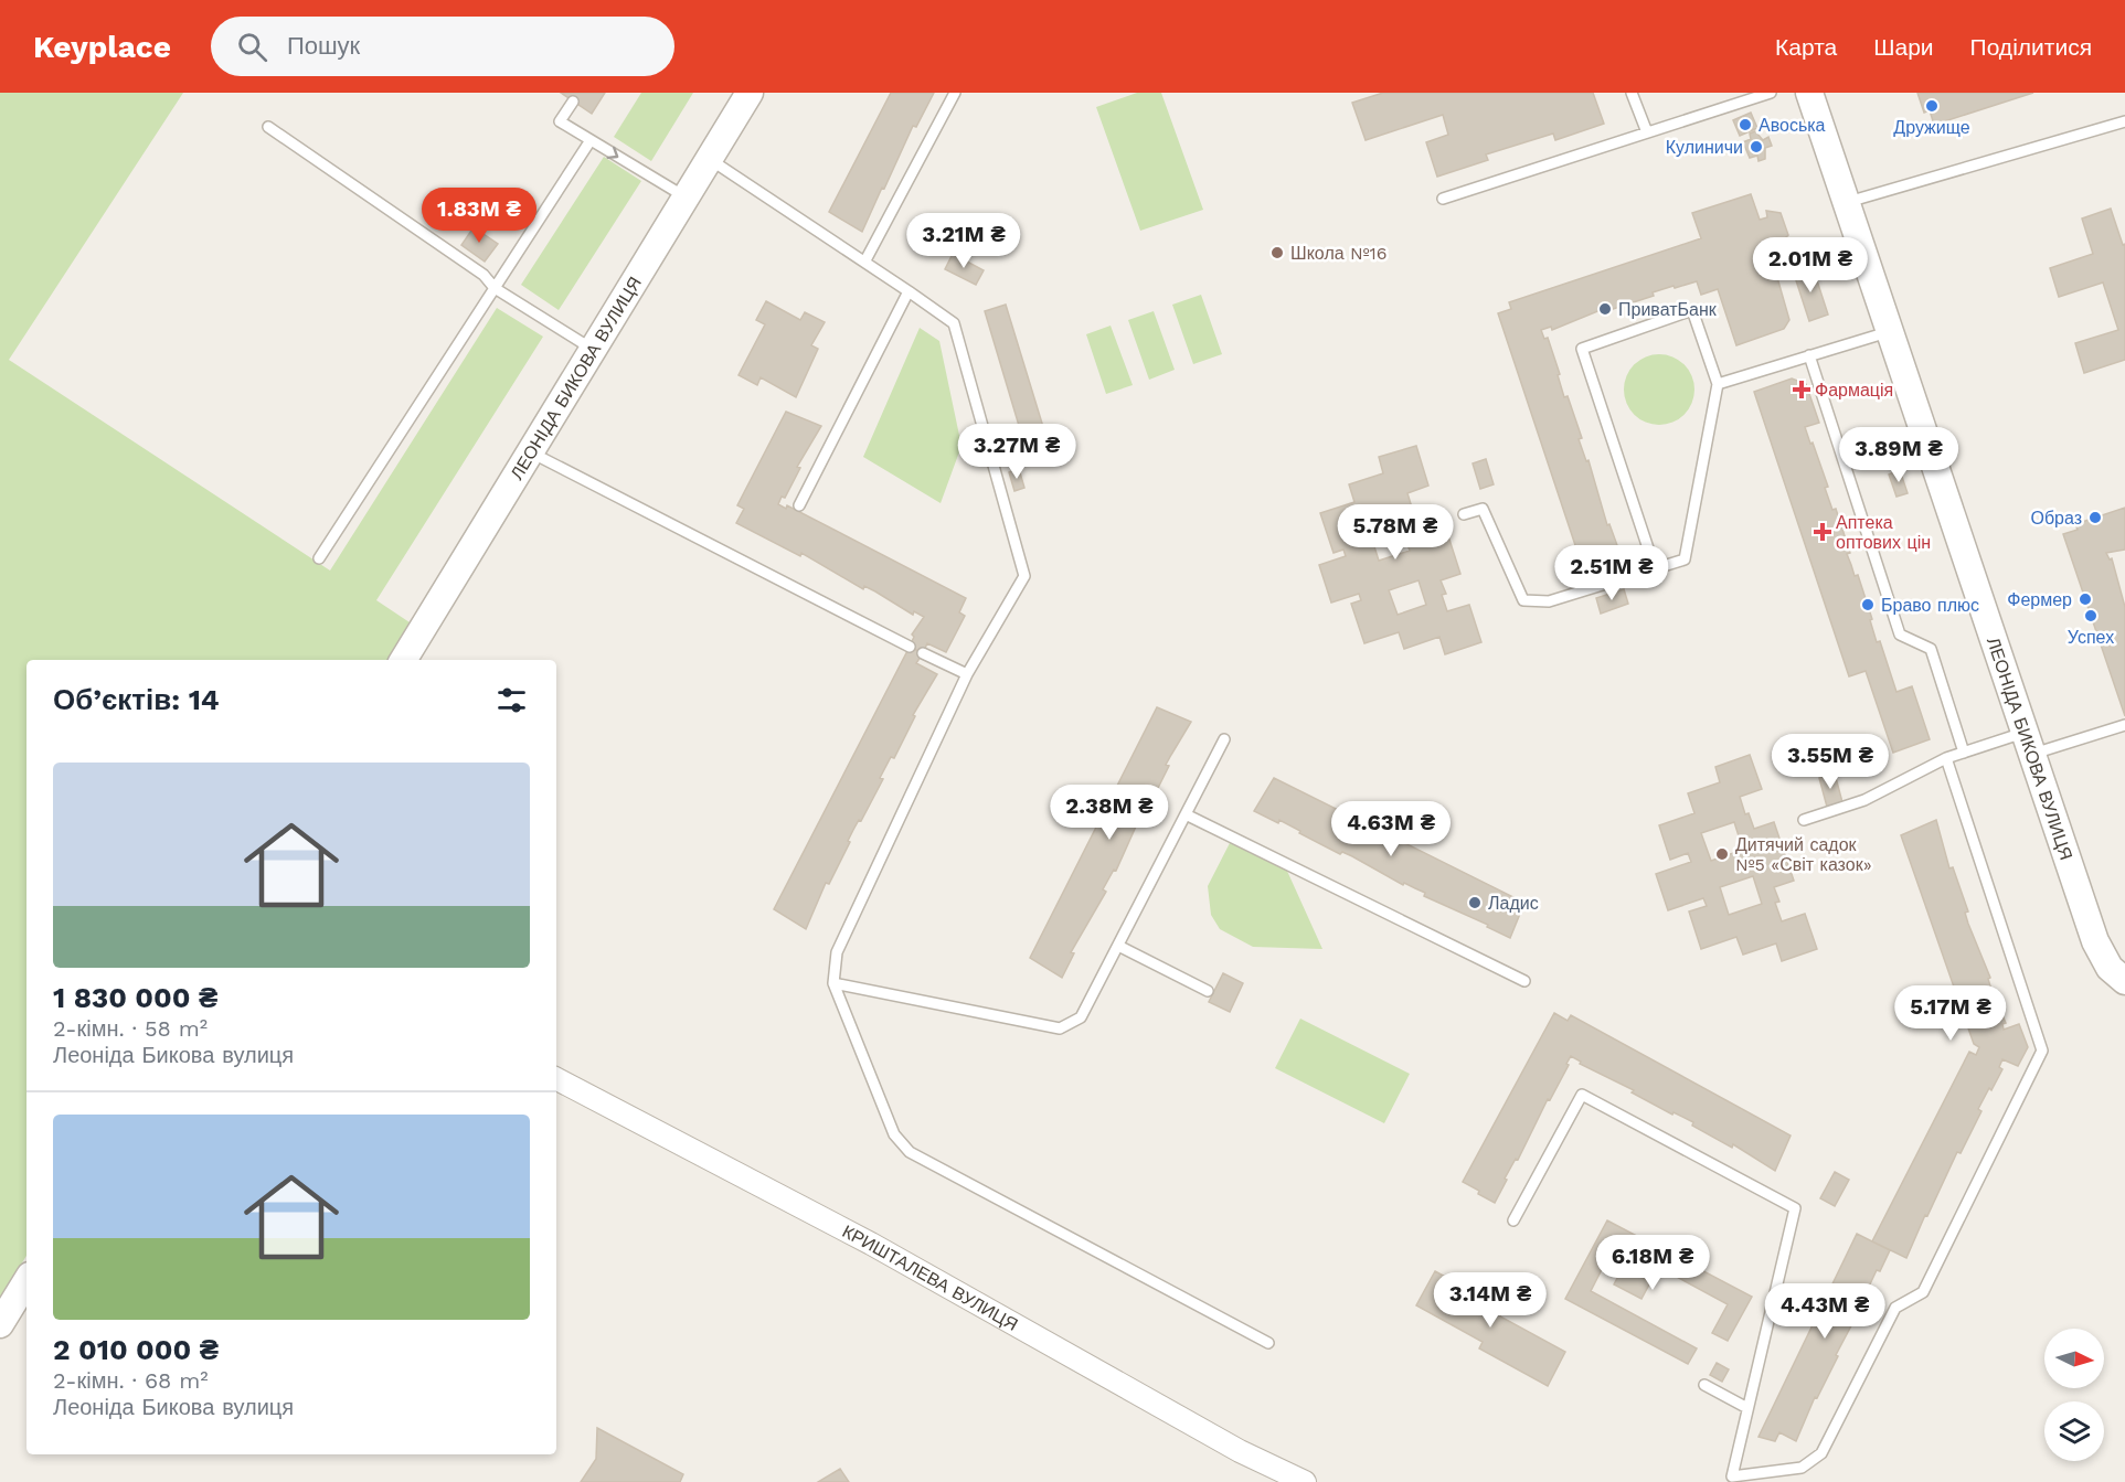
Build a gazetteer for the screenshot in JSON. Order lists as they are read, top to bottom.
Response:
{
  "streets": {
    "street": ["ЛЕОНІДА БИКОВА ВУЛИЦЯ", "КРИШТАЛЕВА ВУЛИЦЯ"]
  },
  "places": {
    "other": [
      "Дружище",
      "Авоська",
      "Кулиничи",
      "Школа №16",
      "ПриватБанк",
      "Образ",
      "Фермер",
      "Браво плюс",
      "Успех",
      "Дитячий садок №5 «Світ казок»",
      "Ладис"
    ],
    "health": ["Фармація", "Аптека оптових цін"]
  },
  "north": "right",
  "page": {
    "header": "Keyplace",
    "search": "Пошук",
    "nav": ["Карта", "Шари", "Поділитися"],
    "price": [
      "1.83M ₴",
      "3.21M ₴",
      "2.01M ₴",
      "3.27M ₴",
      "3.89M ₴",
      "5.78M ₴",
      "2.51M ₴",
      "3.55M ₴",
      "2.38M ₴",
      "4.63M ₴",
      "5.17M ₴",
      "6.18M ₴",
      "3.14M ₴",
      "4.43M ₴"
    ],
    "heading": "Об’єктів: 14",
    "list": [
      {
        "name": "1 830 000 ₴",
        "note": "2-кімн. · 58 m² · Леоніда Бикова вулиця"
      },
      {
        "name": "2 010 000 ₴",
        "note": "2-кімн. · 68 m² · Леоніда Бикова вулиця"
      }
    ]
  }
}
